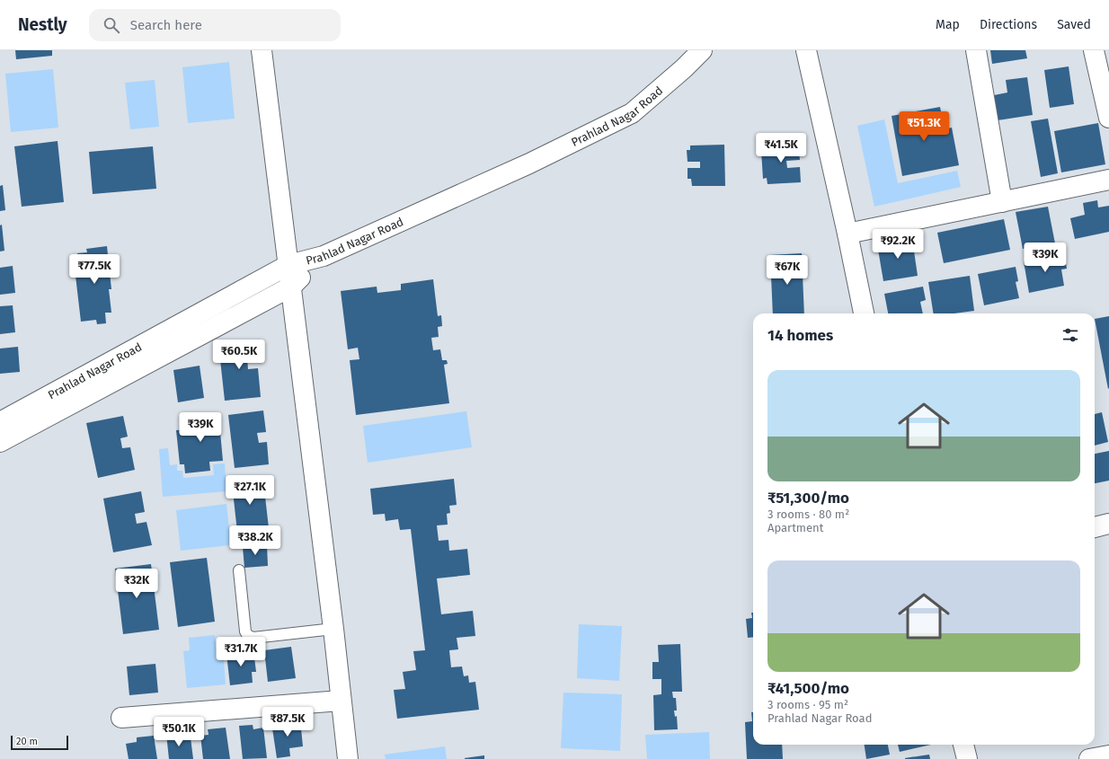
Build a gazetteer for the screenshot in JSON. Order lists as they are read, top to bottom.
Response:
{
  "streets": {
    "street": ["Prahlad Nagar Road"]
  },
  "scale_bar": "20 m",
  "page": {
    "header": "Nestly",
    "search": "Search here",
    "nav": ["Map", "Directions", "Saved"],
    "price": [
      "₹51.3K",
      "₹41.5K",
      "₹92.2K",
      "₹39K",
      "₹77.5K",
      "₹67K",
      "₹60.5K",
      "₹39K",
      "₹27.1K",
      "₹38.2K",
      "₹32K",
      "₹31.7K",
      "₹87.5K",
      "₹50.1K"
    ],
    "heading": "14 homes",
    "list": [
      {
        "name": "₹51,300/mo",
        "note": "3 rooms · 80 m² · Apartment"
      },
      {
        "name": "₹41,500/mo",
        "note": "3 rooms · 95 m² · Prahlad Nagar Road"
      }
    ],
    "scale": "20 m"
  }
}
